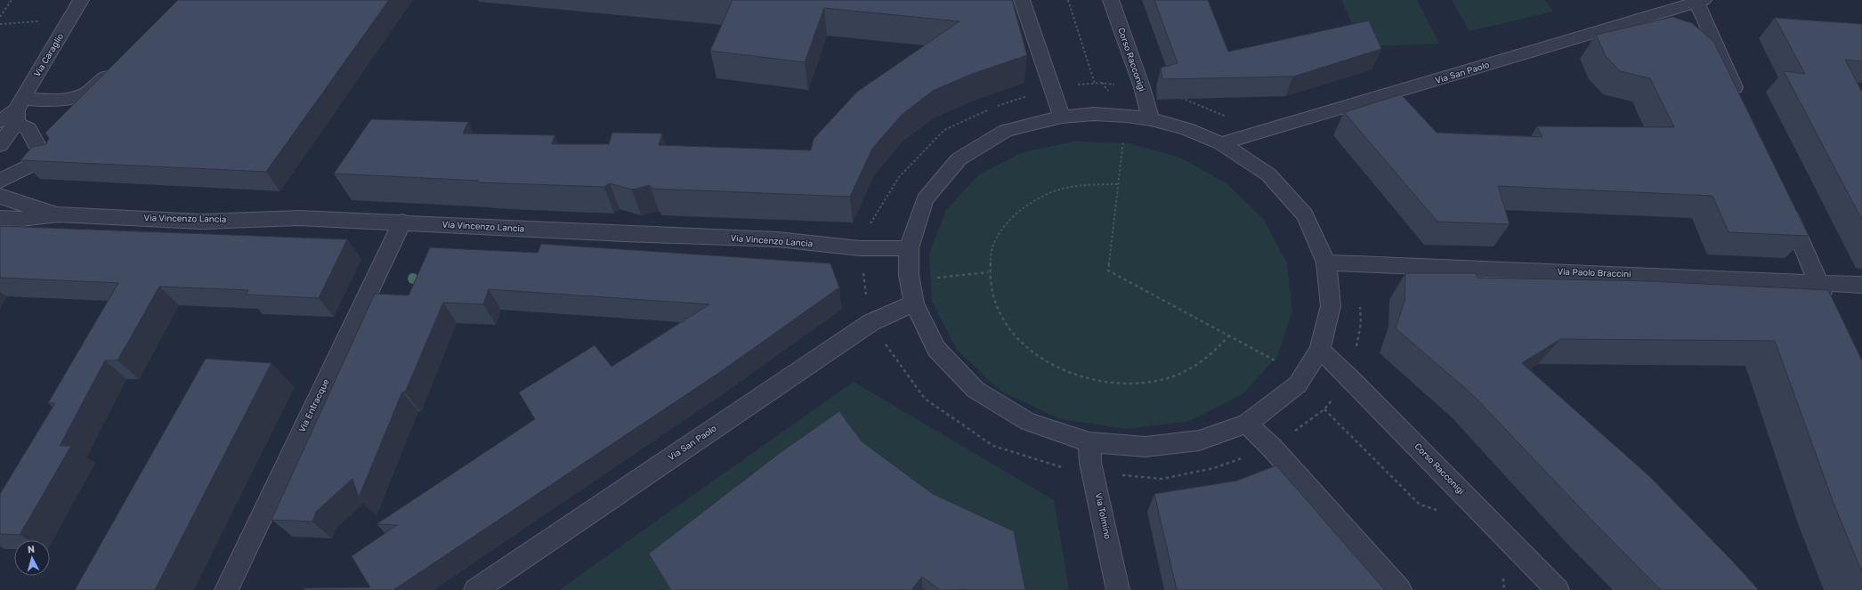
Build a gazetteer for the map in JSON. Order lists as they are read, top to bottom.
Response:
{
  "streets": {
    "street": [
      "Via Caraglio",
      "Corso Racconigi",
      "Via San Paolo",
      "Via Vincenzo Lancia",
      "Via Paolo Braccini",
      "Via Entracque",
      "Via Tolmino"
    ]
  },
  "crossings": [
    ["Via Vincenzo Lancia", "Via Entracque"]
  ],
  "north": "top"
}
